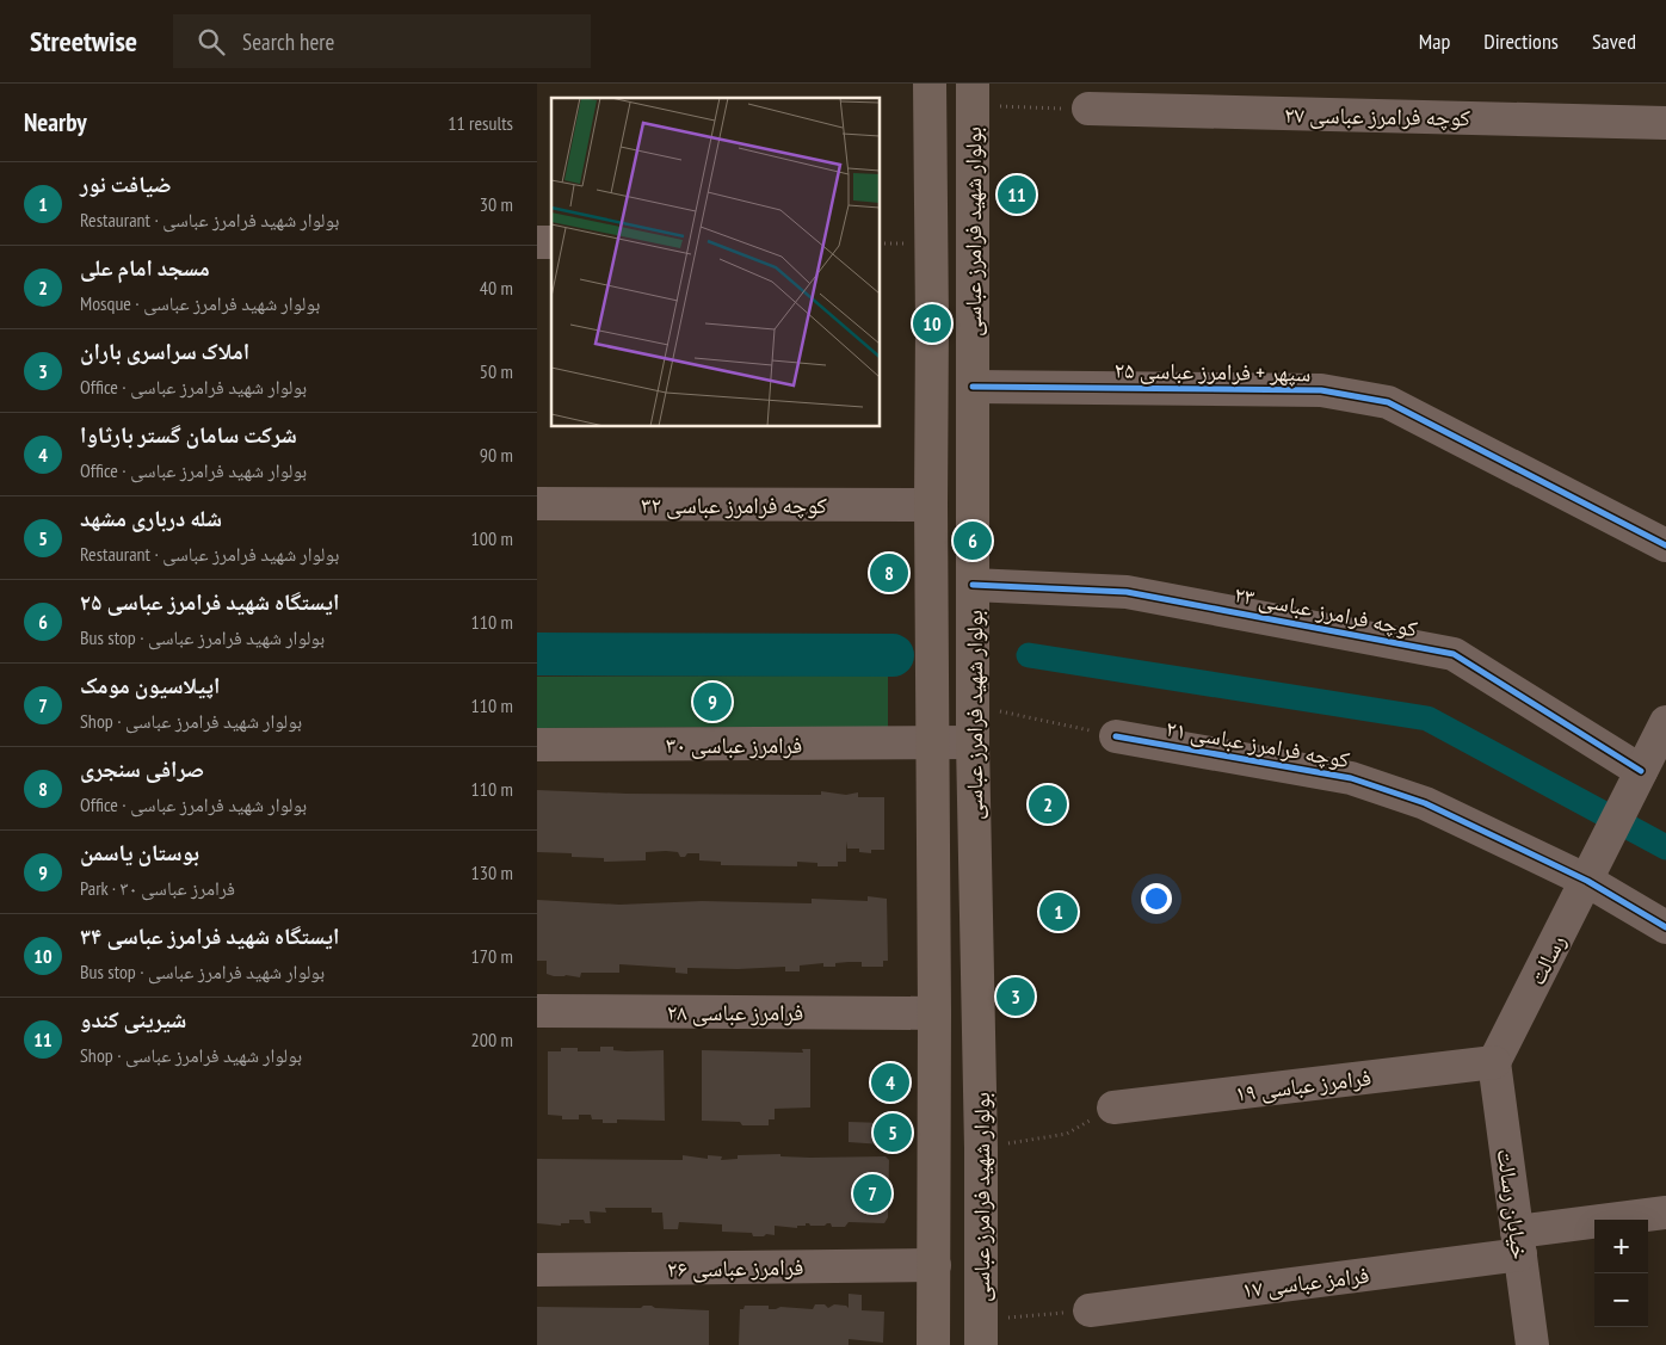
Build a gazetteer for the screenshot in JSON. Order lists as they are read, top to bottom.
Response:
{
  "streets": {
    "main road": ["بولوار شهید فرامرز عباسی"],
    "street": [
      "کوچه فرامرز عباسی ۲۷",
      "سپهر + فرامرز عباسی ۲۵",
      "کوچه فرامرز عباسی ۳۲",
      "کوچه فرامرز عباسی ۲۳",
      "کوچه فرامرز عباسی ۲۱",
      "فرامرز عباسی ۳۰",
      "رسالت",
      "فرامرز عباسی ۲۸",
      "فرامرز عباسی ۱۹",
      "خیابان رسالت",
      "فرامرز عباسی ۲۶",
      "فرامز عباسی ۱۷"
    ]
  },
  "crossings": [
    ["بولوار شهید فرامرز عباسی", "سپهر + فرامرز عباسی ۲۵"],
    ["بولوار شهید فرامرز عباسی", "کوچه فرامرز عباسی ۳۲"],
    ["بولوار شهید فرامرز عباسی", "کوچه فرامرز عباسی ۲۳"],
    ["بولوار شهید فرامرز عباسی", "فرامرز عباسی ۳۰"],
    ["بولوار شهید فرامرز عباسی", "فرامرز عباسی ۲۸"],
    ["بولوار شهید فرامرز عباسی", "فرامرز عباسی ۲۶"],
    ["کوچه فرامرز عباسی ۲۳", "رسالت"],
    ["کوچه فرامرز عباسی ۲۱", "رسالت"],
    ["رسالت", "فرامرز عباسی ۱۹"],
    ["رسالت", "خیابان رسالت"],
    ["فرامرز عباسی ۱۹", "خیابان رسالت"],
    ["خیابان رسالت", "فرامز عباسی ۱۷"]
  ],
  "page": {
    "header": "Streetwise",
    "search": "Search here",
    "nav": ["Map", "Directions", "Saved"],
    "heading": ["Nearby", "11 results"],
    "list": [
      {
        "mark": "1",
        "name": "ضیافت نور",
        "note": "Restaurant · بولوار شهید فرامرز عباسی",
        "value": "30 m"
      },
      {
        "mark": "2",
        "name": "مسجد امام علی",
        "note": "Mosque · بولوار شهید فرامرز عباسی",
        "value": "40 m"
      },
      {
        "mark": "3",
        "name": "املاک سراسری باران",
        "note": "Office · بولوار شهید فرامرز عباسی",
        "value": "50 m"
      },
      {
        "mark": "4",
        "name": "شرکت سامان گستر بارثاوا",
        "note": "Office · بولوار شهید فرامرز عباسی",
        "value": "90 m"
      },
      {
        "mark": "5",
        "name": "شله درباری مشهد",
        "note": "Restaurant · بولوار شهید فرامرز عباسی",
        "value": "100 m"
      },
      {
        "mark": "6",
        "name": "ایستگاه شهید فرامرز عباسی ۲۵",
        "note": "Bus stop · بولوار شهید فرامرز عباسی",
        "value": "110 m"
      },
      {
        "mark": "7",
        "name": "اپیلاسیون مومک",
        "note": "Shop · بولوار شهید فرامرز عباسی",
        "value": "110 m"
      },
      {
        "mark": "8",
        "name": "صرافی سنجری",
        "note": "Office · بولوار شهید فرامرز عباسی",
        "value": "110 m"
      },
      {
        "mark": "9",
        "name": "بوستان یاسمن",
        "note": "Park · فرامرز عباسی ۳۰",
        "value": "130 m"
      },
      {
        "mark": "10",
        "name": "ایستگاه شهید فرامرز عباسی ۳۴",
        "note": "Bus stop · بولوار شهید فرامرز عباسی",
        "value": "170 m"
      },
      {
        "mark": "11",
        "name": "شیرینی کندو",
        "note": "Shop · بولوار شهید فرامرز عباسی",
        "value": "200 m"
      }
    ],
    "pins": [
      "11",
      "10",
      "6",
      "8",
      "9",
      "2",
      "1",
      "3",
      "4",
      "5",
      "7"
    ],
    "map_buttons": ["+", "−"]
  }
}
